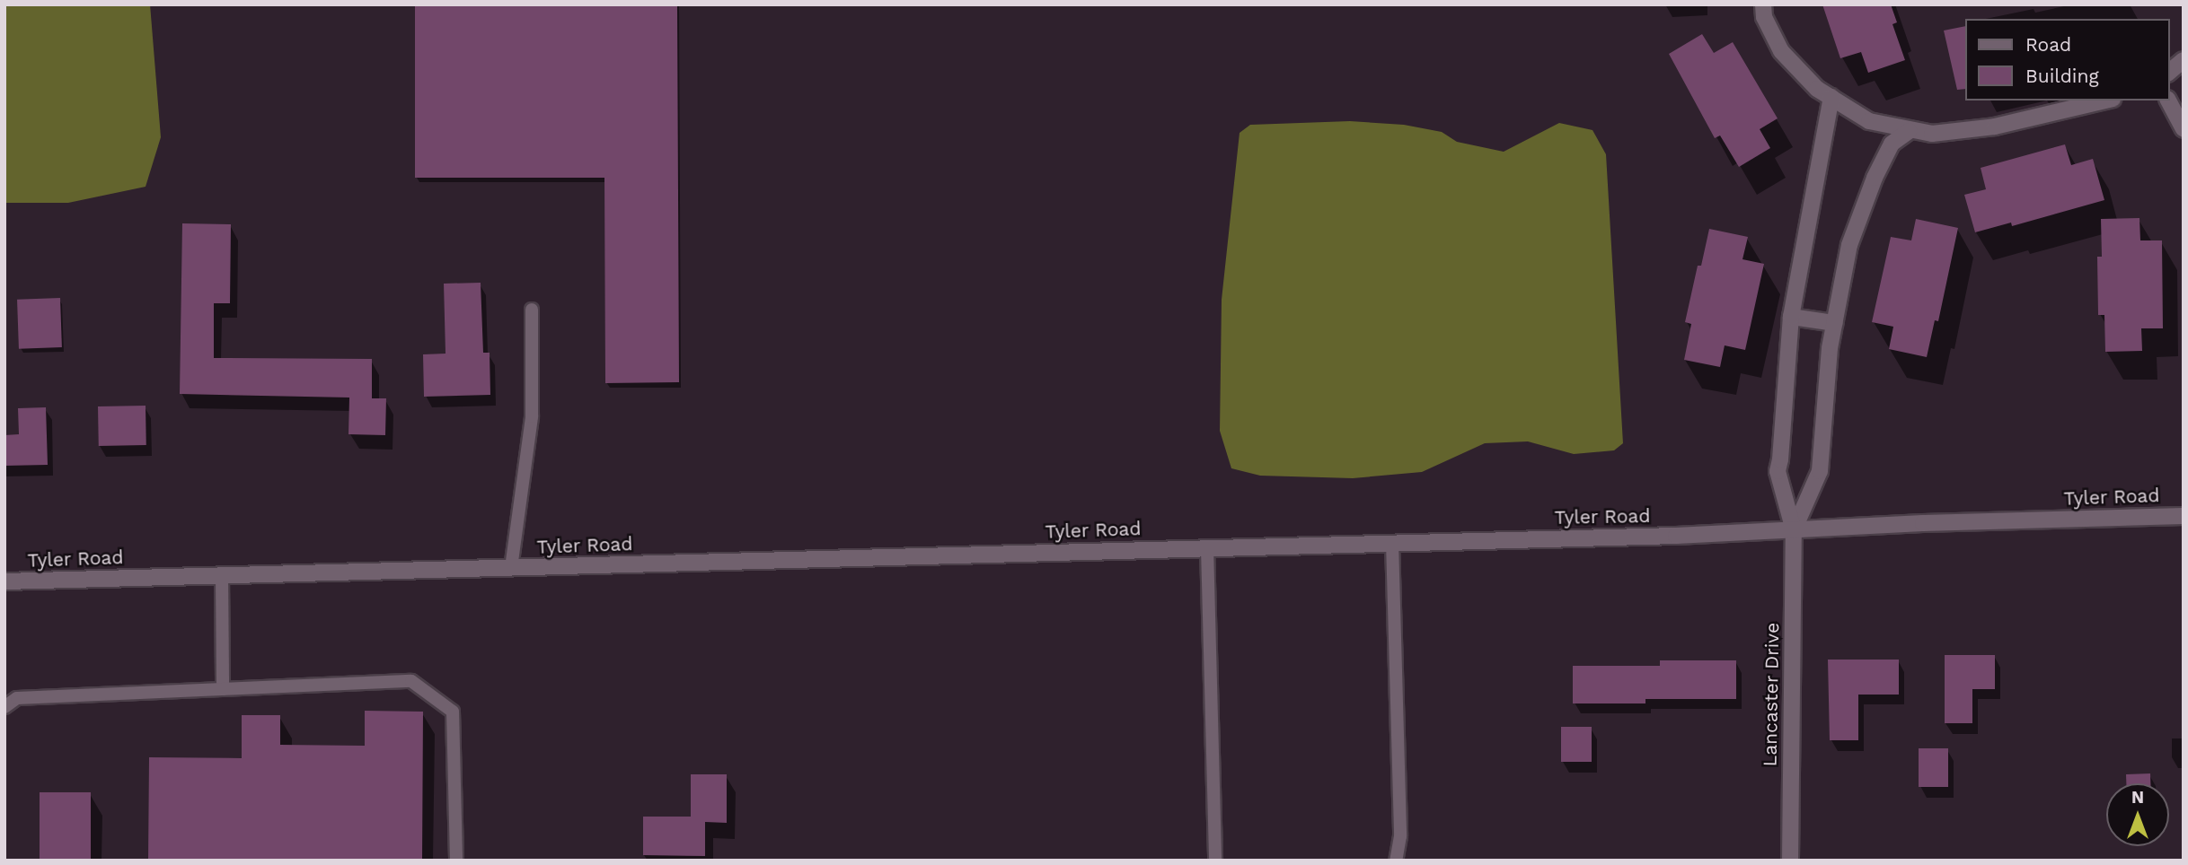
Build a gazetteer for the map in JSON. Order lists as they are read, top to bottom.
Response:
{
  "streets": {
    "street": ["Tyler Road", "Lancaster Drive"]
  },
  "crossings": [
    ["Tyler Road", "Lancaster Drive"]
  ],
  "legend": ["Road", "Building"],
  "north": "top"
}
